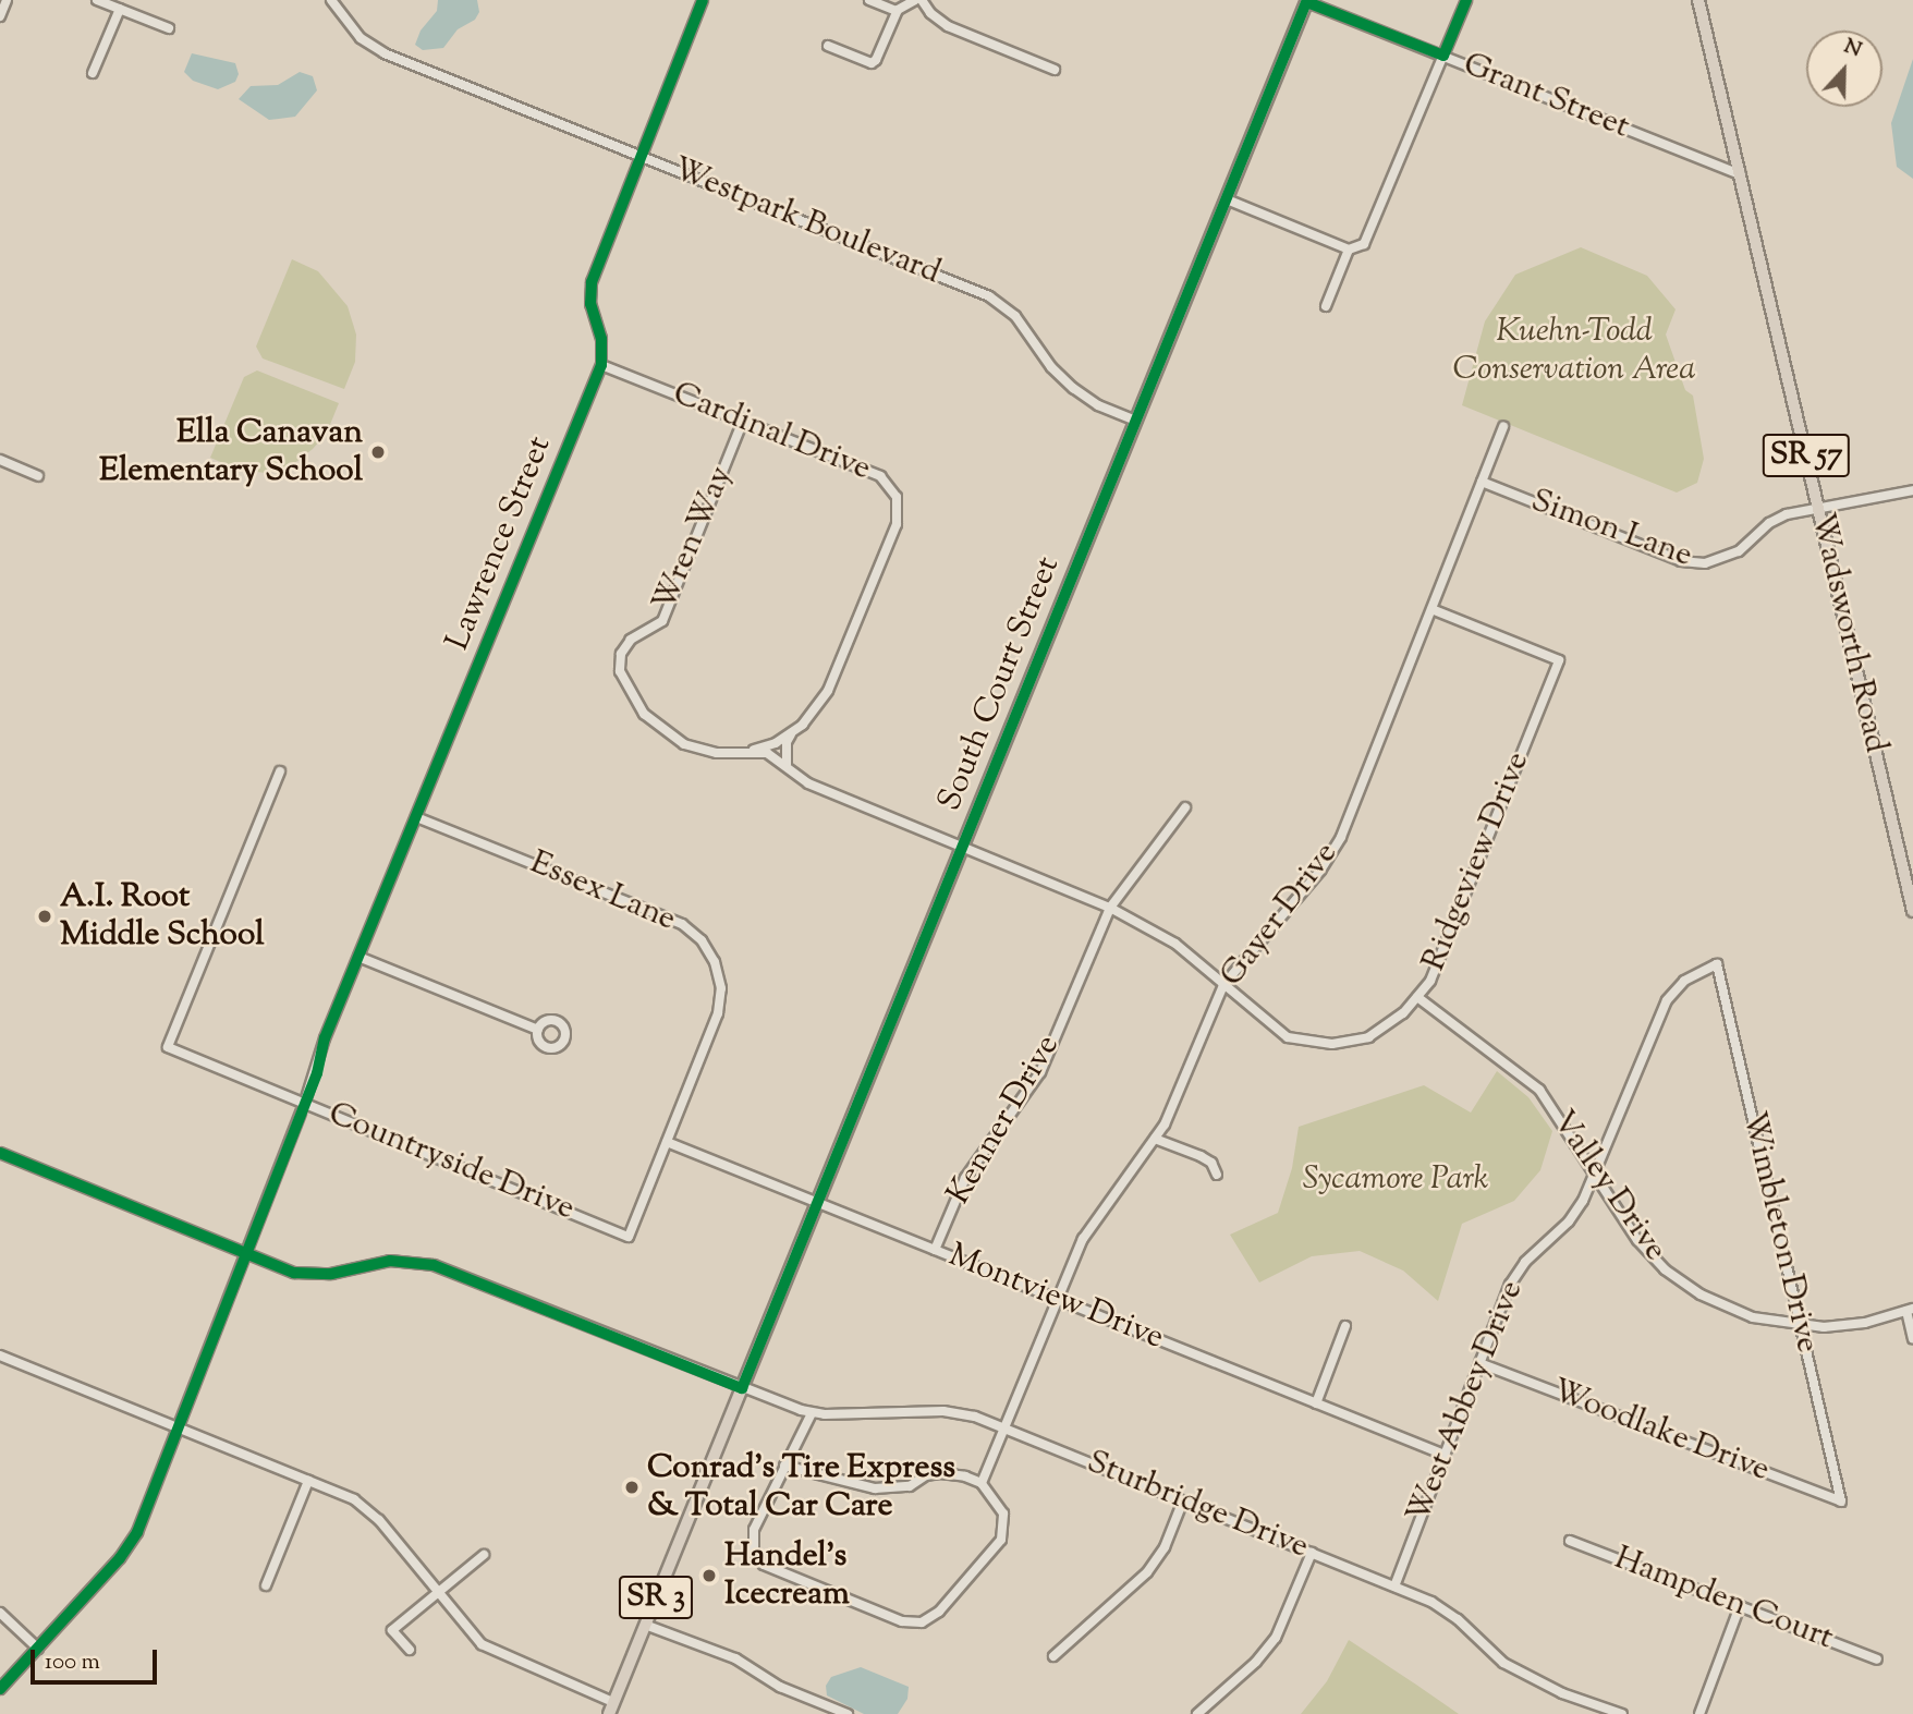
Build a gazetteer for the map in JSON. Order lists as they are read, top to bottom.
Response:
{
  "streets": {
    "highway": ["SR 57", "Wadsworth Road"],
    "main road": ["South Court Street", "SR 3"],
    "street": [
      "Grant Street",
      "Westpark Boulevard",
      "Cardinal Drive",
      "Simon Lane",
      "Wren Way",
      "Lawrence Street",
      "Ridgeview Drive",
      "Essex Lane",
      "Gayer Drive",
      "Kenner Drive",
      "Countryside Drive",
      "Valley Drive",
      "Wimbleton Drive",
      "Montview Drive",
      "West Abbey Drive",
      "Woodlake Drive",
      "Sturbridge Drive",
      "Hampden Court"
    ]
  },
  "crossings": [
    ["Grant Street", "Wadsworth Road"],
    ["Grant Street", "South Court Street"],
    ["Westpark Boulevard", "Lawrence Street"],
    ["Westpark Boulevard", "South Court Street"],
    ["Cardinal Drive", "Wren Way"],
    ["Cardinal Drive", "Lawrence Street"],
    ["Cardinal Drive", "Ridgeview Drive"],
    ["Simon Lane", "Wadsworth Road"],
    ["Simon Lane", "Gayer Drive"],
    ["Wren Way", "Ridgeview Drive"],
    ["Lawrence Street", "Essex Lane"],
    ["Lawrence Street", "Countryside Drive"],
    ["Lawrence Street", "Sturbridge Drive"],
    ["South Court Street", "Ridgeview Drive"],
    ["South Court Street", "Montview Drive"],
    ["South Court Street", "Sturbridge Drive"],
    ["South Court Street", "SR 3"],
    ["Ridgeview Drive", "Gayer Drive"],
    ["Ridgeview Drive", "Kenner Drive"],
    ["Ridgeview Drive", "Valley Drive"],
    ["Essex Lane", "Countryside Drive"],
    ["Essex Lane", "Montview Drive"],
    ["Gayer Drive", "Montview Drive"],
    ["Gayer Drive", "Sturbridge Drive"],
    ["Kenner Drive", "Montview Drive"],
    ["Valley Drive", "Wimbleton Drive"],
    ["Valley Drive", "West Abbey Drive"],
    ["Wimbleton Drive", "West Abbey Drive"],
    ["Wimbleton Drive", "Woodlake Drive"],
    ["Montview Drive", "West Abbey Drive"],
    ["West Abbey Drive", "Woodlake Drive"],
    ["West Abbey Drive", "Sturbridge Drive"]
  ],
  "parks": ["Kuehn-Todd Conservation Area", "Sycamore Park"],
  "places": [
    "Ella Canavan Elementary School",
    "A.I. Root Middle School",
    "Conrad's Tire Express & Total Car Care",
    "Handel's Icecream"
  ],
  "scale_bar": "100 m",
  "north": "top"
}
